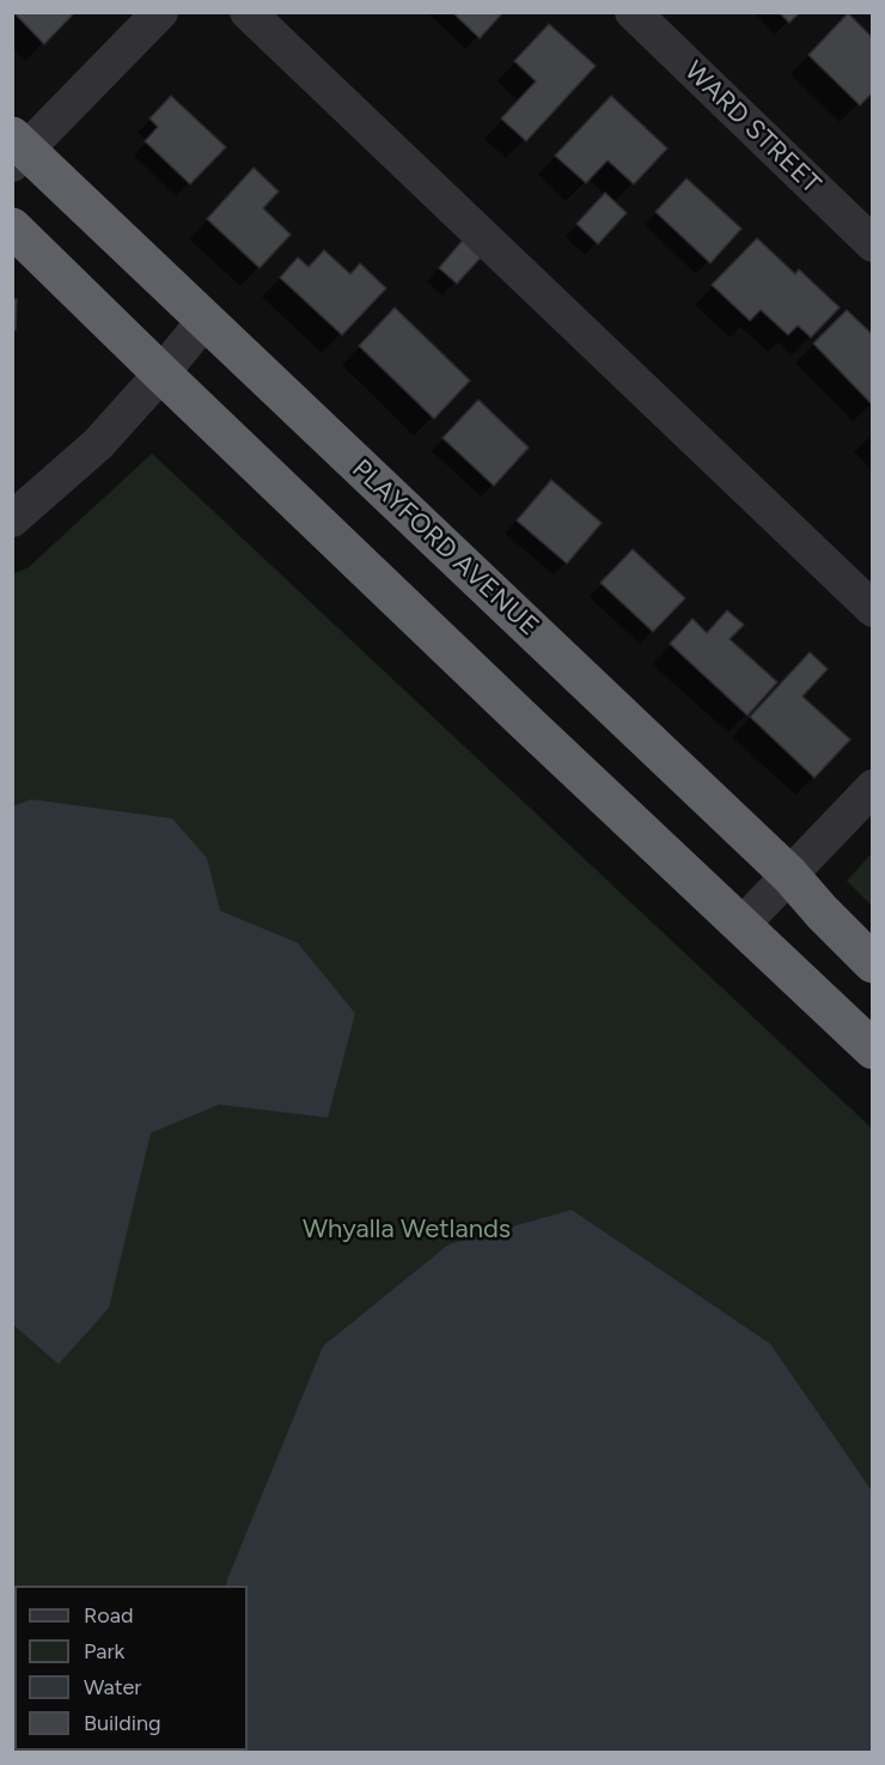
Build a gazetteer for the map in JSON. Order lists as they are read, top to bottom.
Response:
{
  "streets": {
    "highway": ["PLAYFORD AVENUE"],
    "street": ["WARD STREET"]
  },
  "parks": ["Whyalla Wetlands"],
  "legend": [
    "Road",
    "Park",
    "Water",
    "Building"
  ]
}
